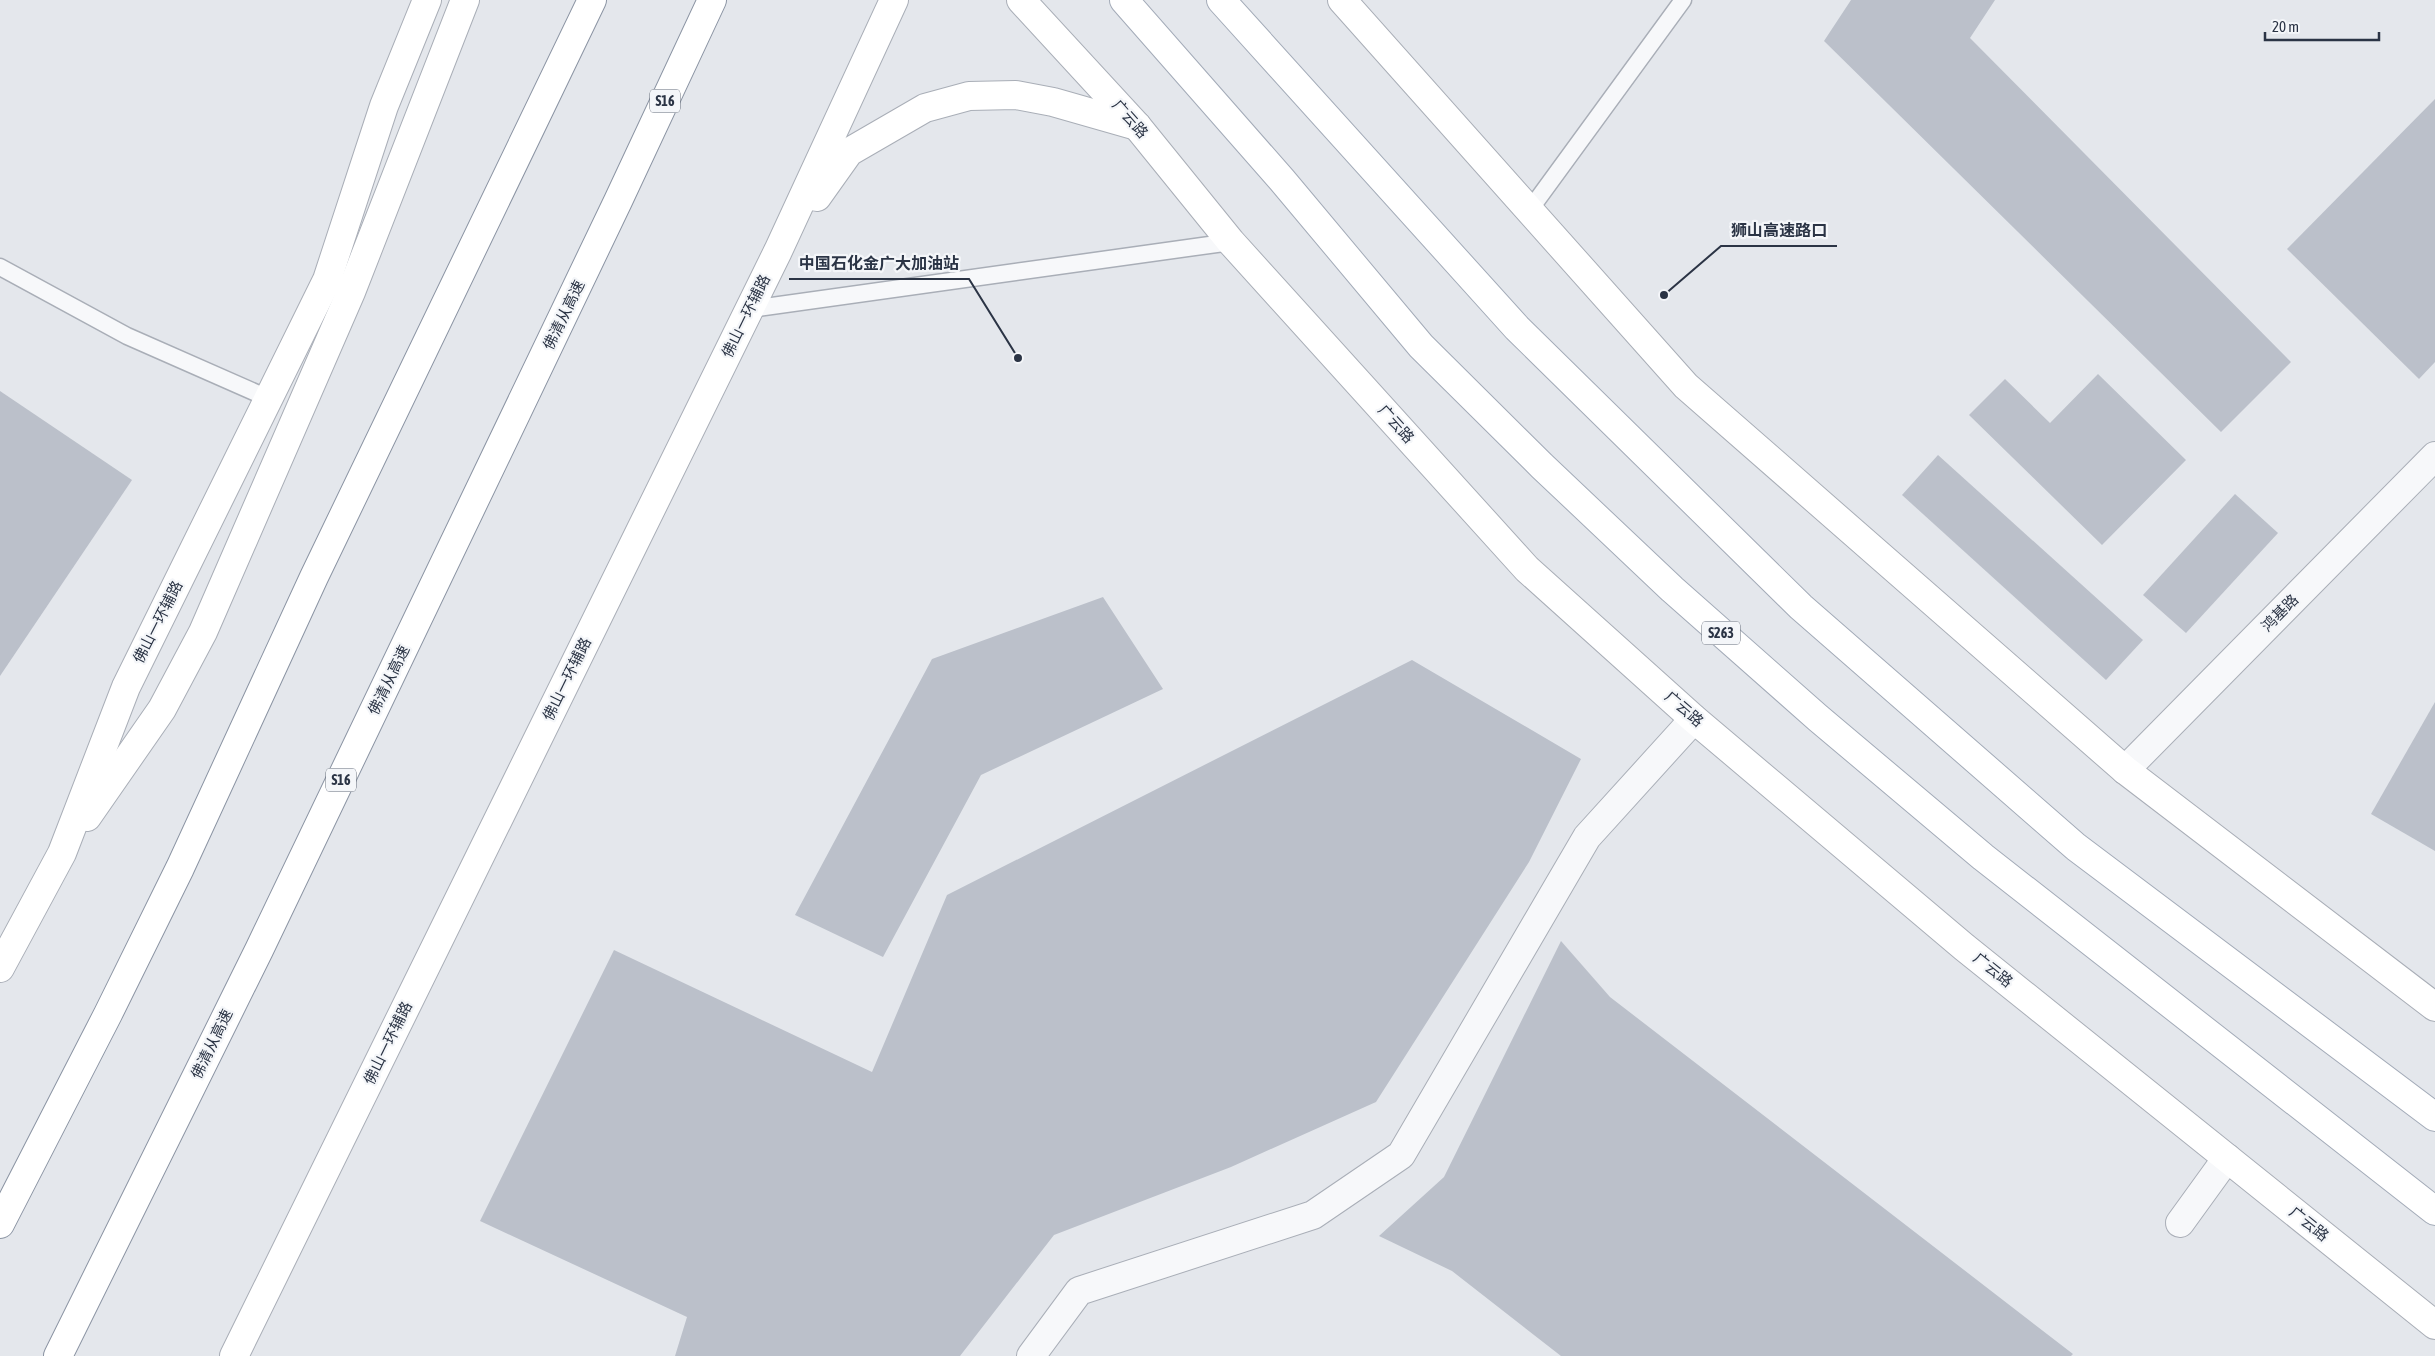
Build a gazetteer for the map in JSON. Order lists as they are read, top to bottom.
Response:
{
  "streets": {
    "main road": [
      "S16",
      "广云路",
      "佛清从高速",
      "佛山一环辅路",
      "S263"
    ],
    "street": ["鸿基路"]
  },
  "places": ["狮山高速路口", "中国石化金广大加油站"],
  "scale_bar": "20 m"
}
